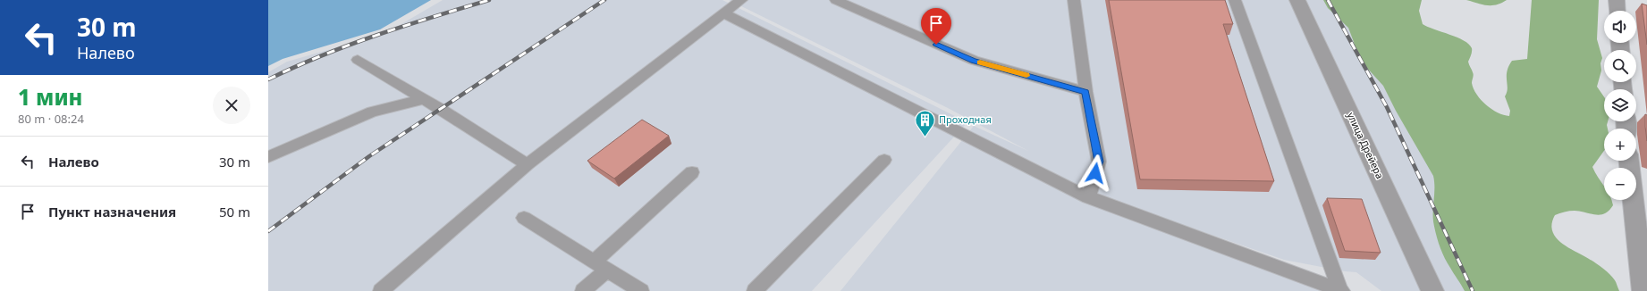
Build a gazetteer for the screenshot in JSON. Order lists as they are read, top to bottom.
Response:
{
  "streets": {
    "street": ["улица Дрейера"]
  },
  "places": {
    "building": ["Проходная"]
  },
  "page": {
    "turn": ["30 m", "Налево"],
    "map_buttons": ["+", "−"],
    "heading": ["1 мин", "80 m · 08:24"],
    "list": [
      {
        "name": "Налево",
        "value": "30 m"
      },
      {
        "name": "Пункт назначения",
        "value": "50 m"
      }
    ]
  }
}
